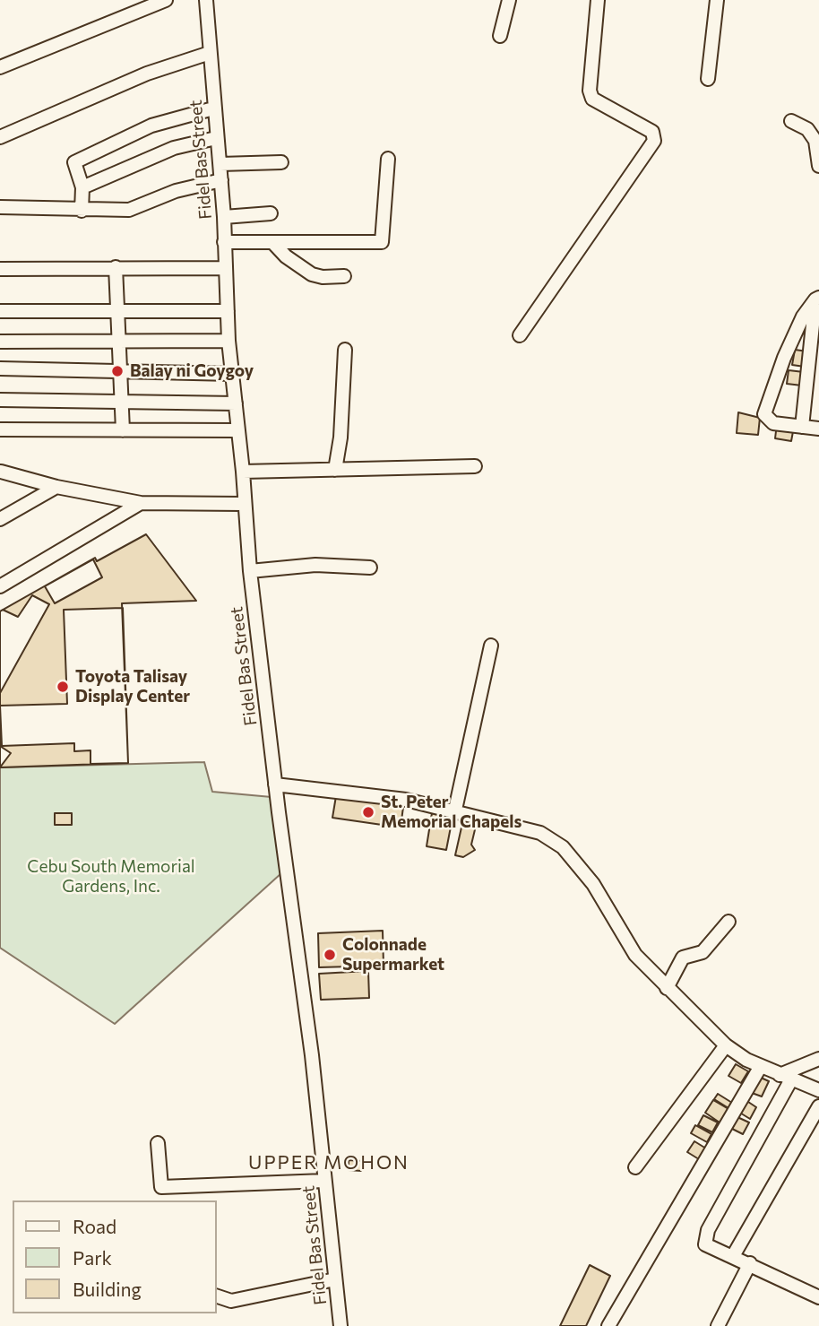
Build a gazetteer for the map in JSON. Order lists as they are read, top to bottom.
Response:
{
  "streets": {
    "street": ["Fidel Bas Street"]
  },
  "districts": ["UPPER MOHON"],
  "parks": ["Cebu South Memorial Gardens, Inc."],
  "places": [
    "Balay ni Goygoy",
    "Toyota Talisay Display Center",
    "St. Peter Memorial Chapels",
    "Colonnade Supermarket"
  ],
  "legend": ["Road", "Park", "Building"]
}
